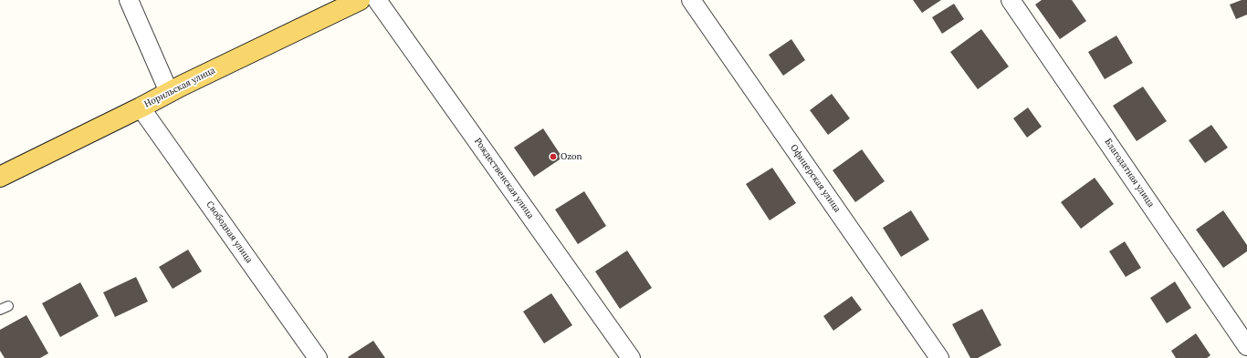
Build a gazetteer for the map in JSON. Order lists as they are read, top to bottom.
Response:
{
  "streets": {
    "main road": ["Норильская улица"],
    "street": [
      "Благодатная улица",
      "Рождественская улица",
      "Офицерская улица",
      "Свободная улица"
    ]
  },
  "crossings": [
    ["Норильская улица", "Свободная улица"]
  ],
  "places": ["Ozon"]
}
